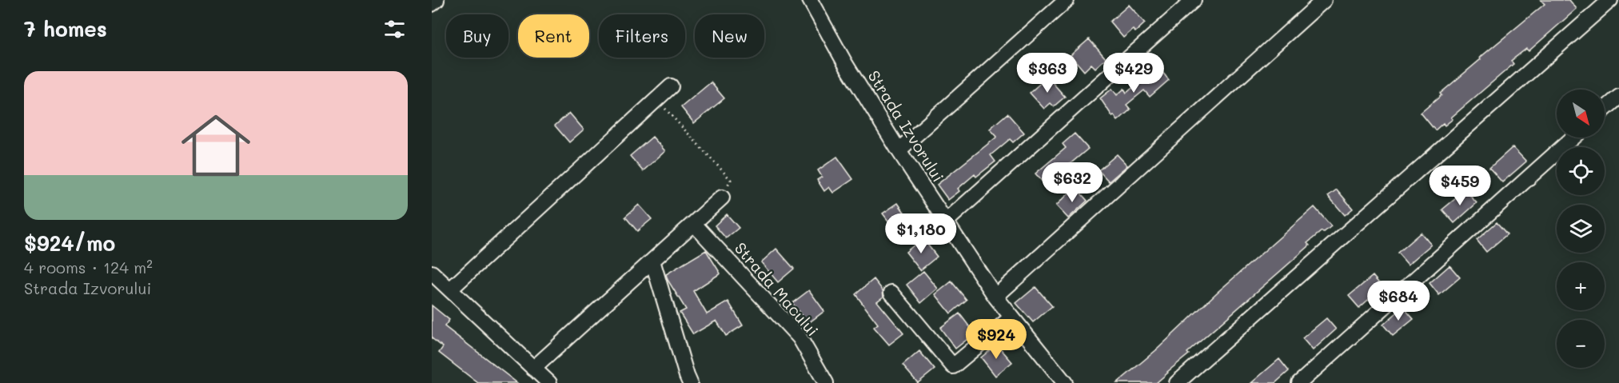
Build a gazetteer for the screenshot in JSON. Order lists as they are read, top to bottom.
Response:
{
  "streets": {
    "street": ["Strada Izvorului", "Strada Macului"]
  },
  "north": "bottom right",
  "page": {
    "heading": "7 homes",
    "chip": [
      "Buy",
      "Rent",
      "Filters",
      "New"
    ],
    "price": [
      "$363",
      "$429",
      "$632",
      "$459",
      "$1,180",
      "$684",
      "$924"
    ],
    "list": [
      {
        "name": "$924/mo",
        "note": "4 rooms · 124 m² · Strada Izvorului"
      }
    ],
    "map_buttons": ["+", "−"]
  }
}
